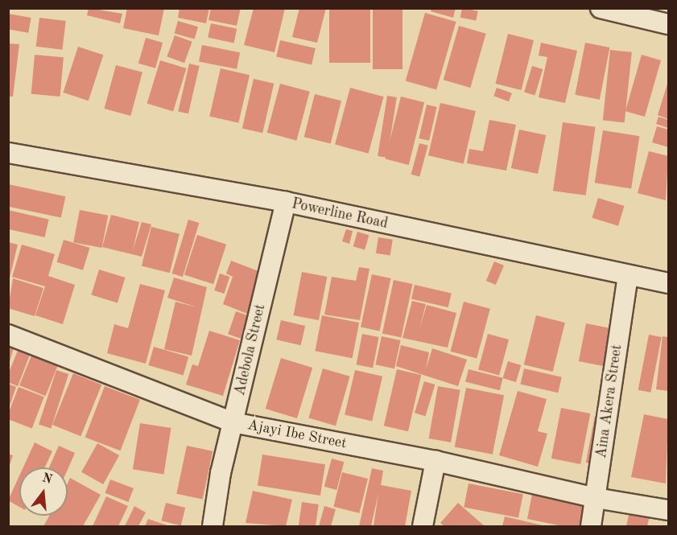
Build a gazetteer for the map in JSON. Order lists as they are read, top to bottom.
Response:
{
  "streets": {
    "street": [
      "Powerline Road",
      "Adebola Street",
      "Aina Akera Street",
      "Ajayi Ibe Street"
    ]
  },
  "crossings": [
    ["Powerline Road", "Adebola Street"],
    ["Powerline Road", "Aina Akera Street"],
    ["Adebola Street", "Ajayi Ibe Street"],
    ["Aina Akera Street", "Ajayi Ibe Street"]
  ],
  "north": "top"
}
